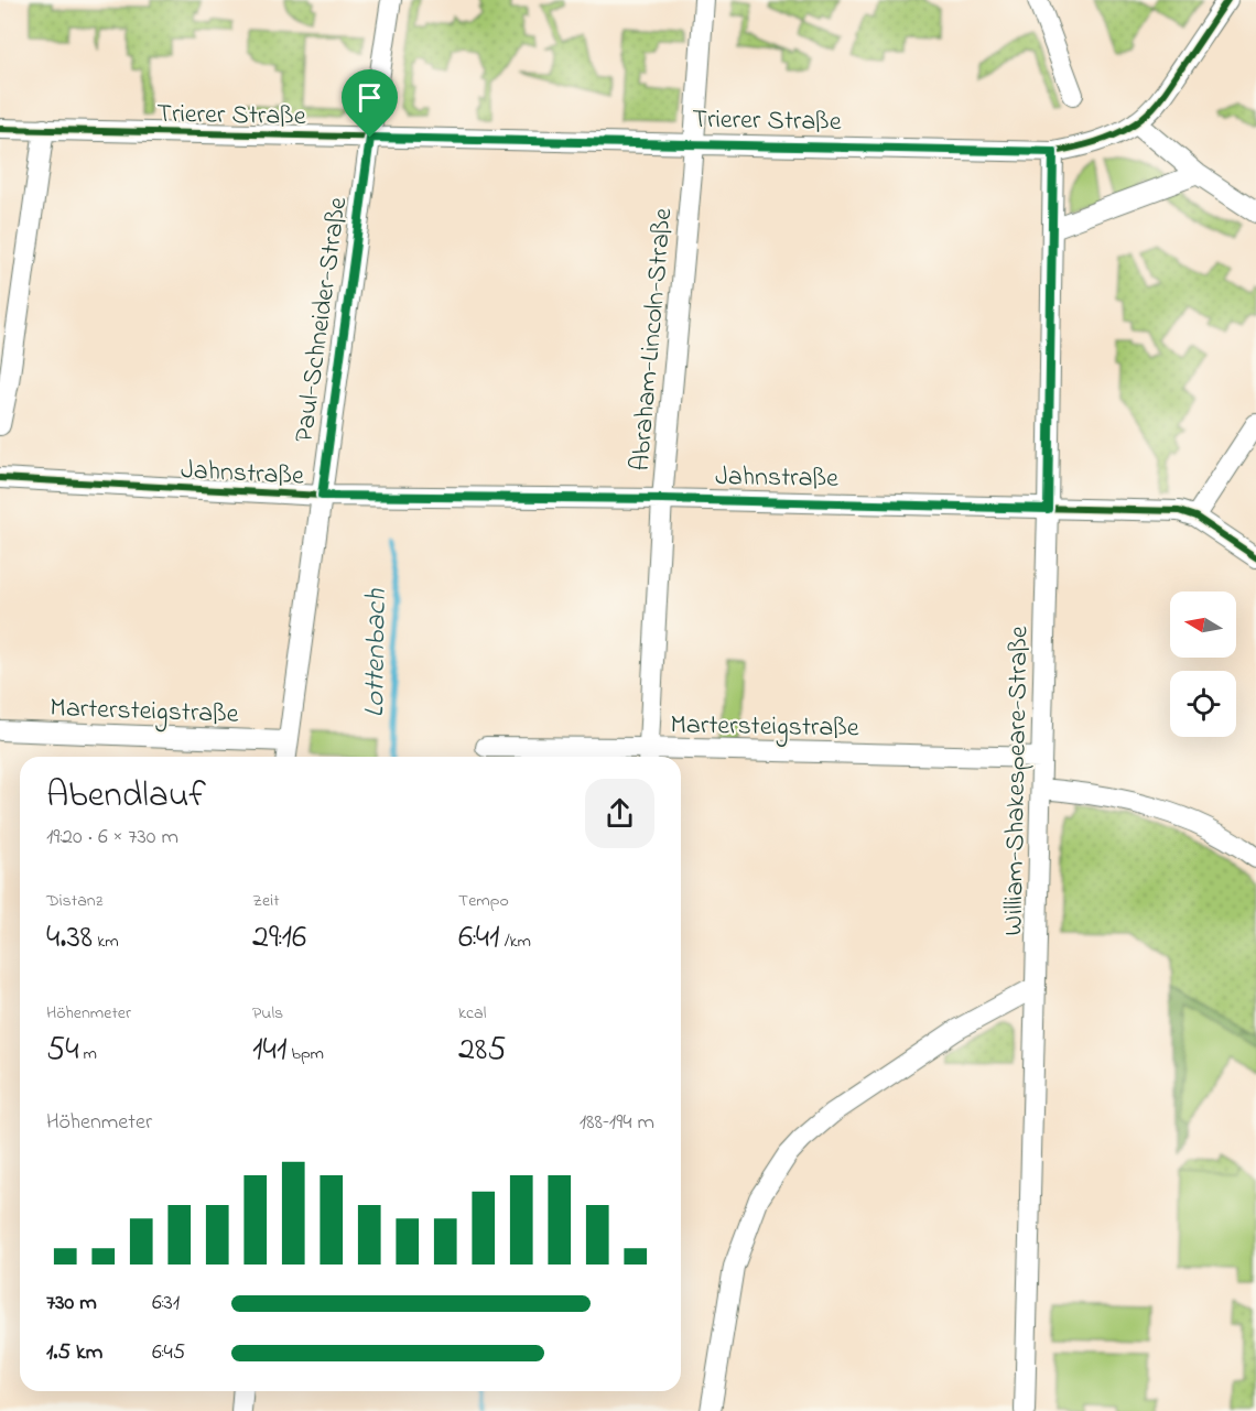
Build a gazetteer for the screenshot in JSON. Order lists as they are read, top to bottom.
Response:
{
  "streets": {
    "street": [
      "Trierer Straße",
      "Paul-Schneider-Straße",
      "Abraham-Lincoln-Straße",
      "Jahnstraße",
      "Martersteigstraße",
      "William-Shakespeare-Straße"
    ]
  },
  "crossings": [
    ["Trierer Straße", "Paul-Schneider-Straße"],
    ["Trierer Straße", "Abraham-Lincoln-Straße"],
    ["Trierer Straße", "William-Shakespeare-Straße"],
    ["Paul-Schneider-Straße", "Jahnstraße"],
    ["Paul-Schneider-Straße", "Martersteigstraße"],
    ["Abraham-Lincoln-Straße", "Jahnstraße"],
    ["Abraham-Lincoln-Straße", "Martersteigstraße"],
    ["Jahnstraße", "William-Shakespeare-Straße"],
    ["Martersteigstraße", "William-Shakespeare-Straße"]
  ],
  "water": ["Lottenbach"],
  "north": "left",
  "page": {
    "heading": ["Abendlauf", "19:20 · 6 × 730 m"],
    "stats": [
      ["Distanz", "4.38 km"],
      ["Zeit", "29:16"],
      ["Tempo", "6:41 /km"],
      ["Höhenmeter", "54 m"],
      ["Puls", "141 bpm"],
      ["kcal", "285"]
    ],
    "chart": ["Höhenmeter", "188–194 m"],
    "list": [
      {
        "name": "730 m",
        "note": "6:31"
      },
      {
        "name": "1.5 km",
        "note": "6:45"
      }
    ]
  }
}
